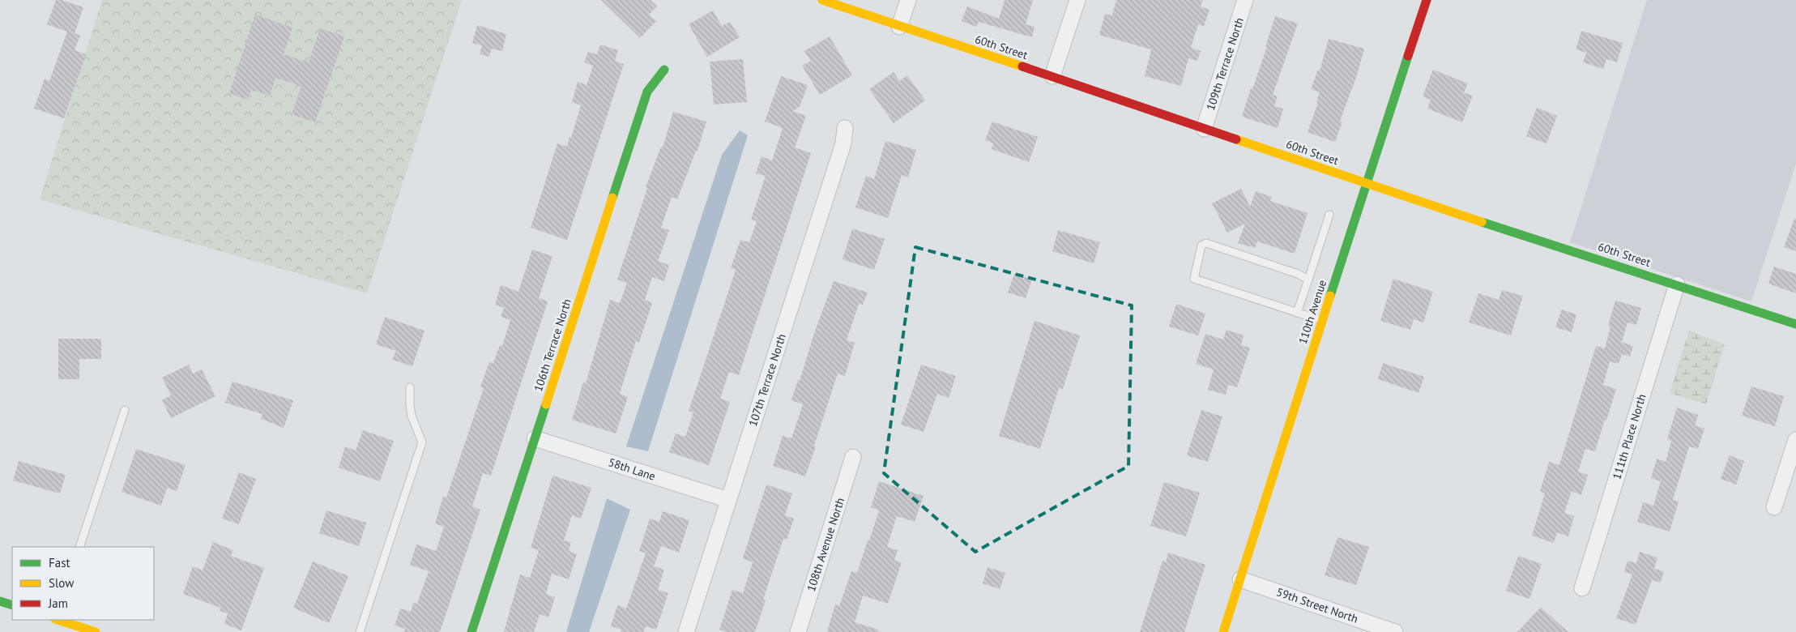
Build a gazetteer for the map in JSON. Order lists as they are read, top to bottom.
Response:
{
  "streets": {
    "street": [
      "60th Street",
      "109th Terrace North",
      "110th Avenue",
      "106th Terrace North",
      "107th Terrace North",
      "111th Place North",
      "58th Lane",
      "108th Avenue North",
      "59th Street North"
    ]
  },
  "crossings": [
    ["60th Street", "109th Terrace North"],
    ["60th Street", "110th Avenue"],
    ["60th Street", "111th Place North"],
    ["110th Avenue", "59th Street North"],
    ["106th Terrace North", "58th Lane"],
    ["107th Terrace North", "58th Lane"]
  ],
  "legend": ["Fast", "Slow", "Jam"]
}
